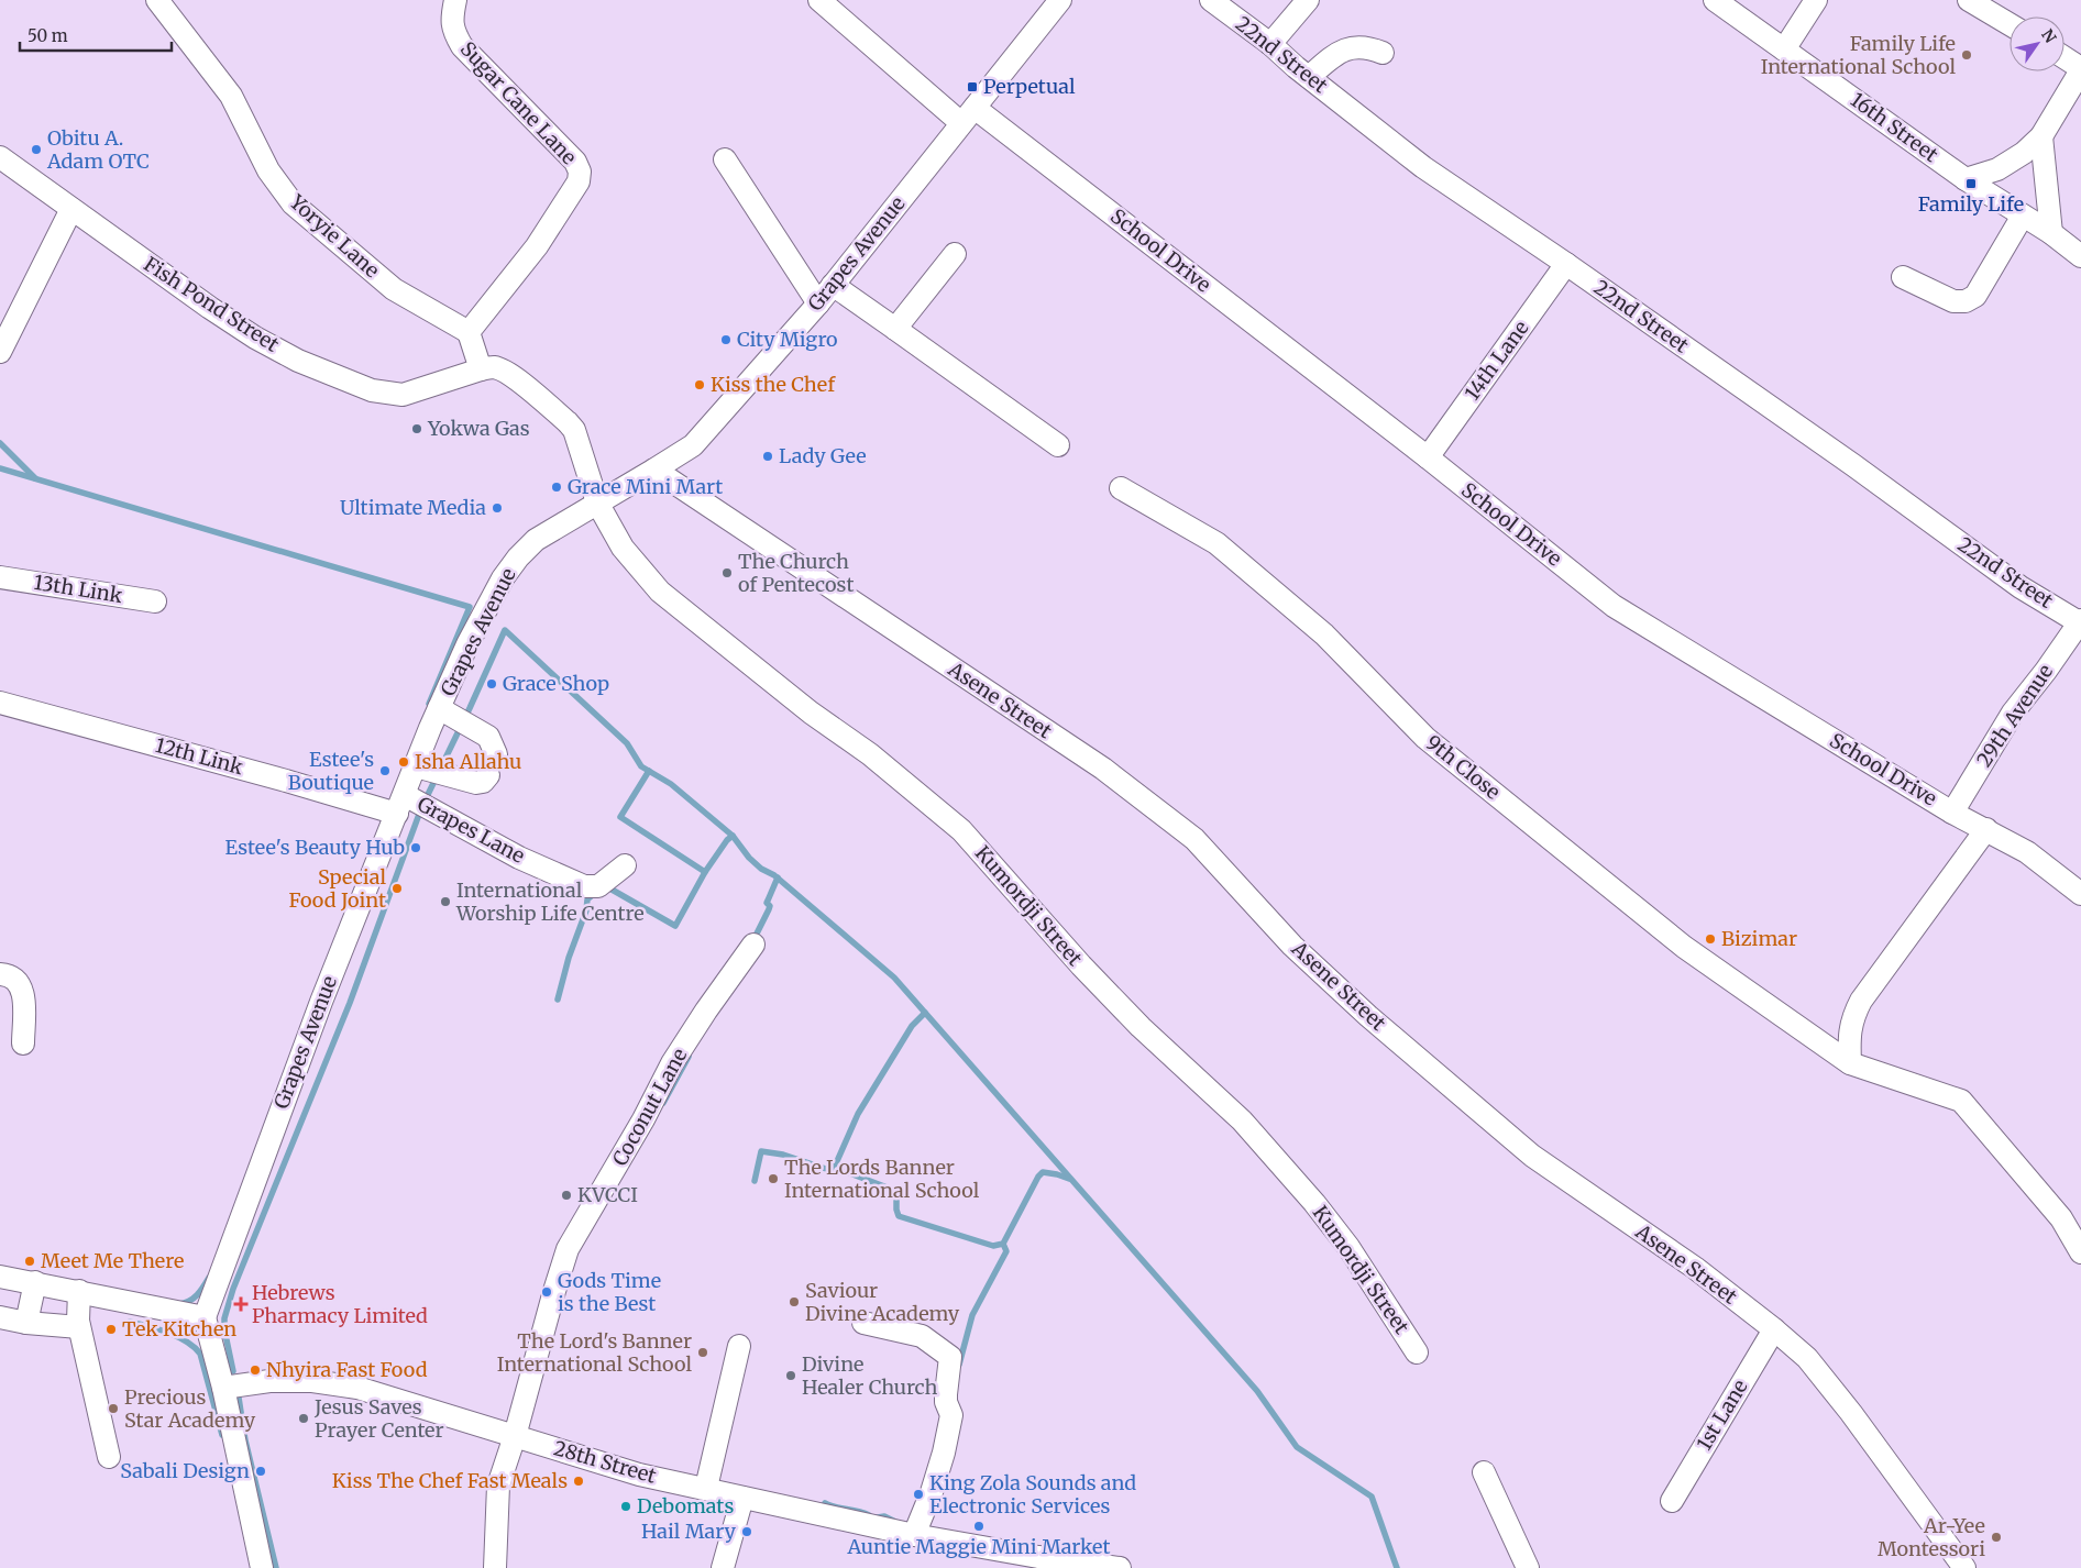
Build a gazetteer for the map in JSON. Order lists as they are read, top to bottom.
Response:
{
  "streets": {
    "street": [
      "22nd Street",
      "Sugar Cane Lane",
      "16th Street",
      "Yoryie Lane",
      "School Drive",
      "Grapes Avenue",
      "Fish Pond Street",
      "14th Lane",
      "13th Link",
      "Asene Street",
      "29th Avenue",
      "12th Link",
      "9th Close",
      "Grapes Lane",
      "Kumordji Street",
      "Coconut Lane",
      "1st Lane",
      "28th Street"
    ]
  },
  "crossings": [
    ["22nd Street", "14th Lane"],
    ["22nd Street", "29th Avenue"],
    ["Sugar Cane Lane", "Yoryie Lane"],
    ["School Drive", "Grapes Avenue"],
    ["School Drive", "14th Lane"],
    ["School Drive", "29th Avenue"],
    ["Grapes Avenue", "Fish Pond Street"],
    ["Grapes Avenue", "Asene Street"],
    ["Grapes Avenue", "12th Link"],
    ["Grapes Avenue", "Grapes Lane"],
    ["Grapes Avenue", "Kumordji Street"],
    ["Fish Pond Street", "Kumordji Street"],
    ["Asene Street", "1st Lane"],
    ["12th Link", "Grapes Lane"],
    ["Coconut Lane", "28th Street"]
  ],
  "places": {
    "other": [
      "Family Life International School",
      "Obitu A. Adam OTC",
      "City Migro",
      "Kiss the Chef",
      "Yokwa Gas",
      "Lady Gee",
      "Grace Mini Mart",
      "Ultimate Media",
      "The Church of Pentecost",
      "Grace Shop",
      "Isha Allahu",
      "Estee's Boutique",
      "Estee's Beauty Hub",
      "Special Food Joint",
      "International Worship Life Centre",
      "Bizimar",
      "The Lords Banner International School",
      "KVCCI",
      "Meet Me There",
      "Gods Time is the Best",
      "Saviour Divine Academy",
      "Tek Kitchen",
      "The Lord's Banner International School",
      "Nhyira Fast Food",
      "Divine Healer Church",
      "Precious Star Academy",
      "Jesus Saves Prayer Center",
      "Sabali Design",
      "Kiss The Chef Fast Meals",
      "King Zola Sounds and Electronic Services",
      "Debomats",
      "Auntie Maggie Mini Market",
      "Hail Mary",
      "Ar-Yee Montessori"
    ],
    "transit": ["Perpetual", "Family Life"],
    "health": ["Hebrews Pharmacy Limited"]
  },
  "scale_bar": "50 m",
  "north": "top right"
}
